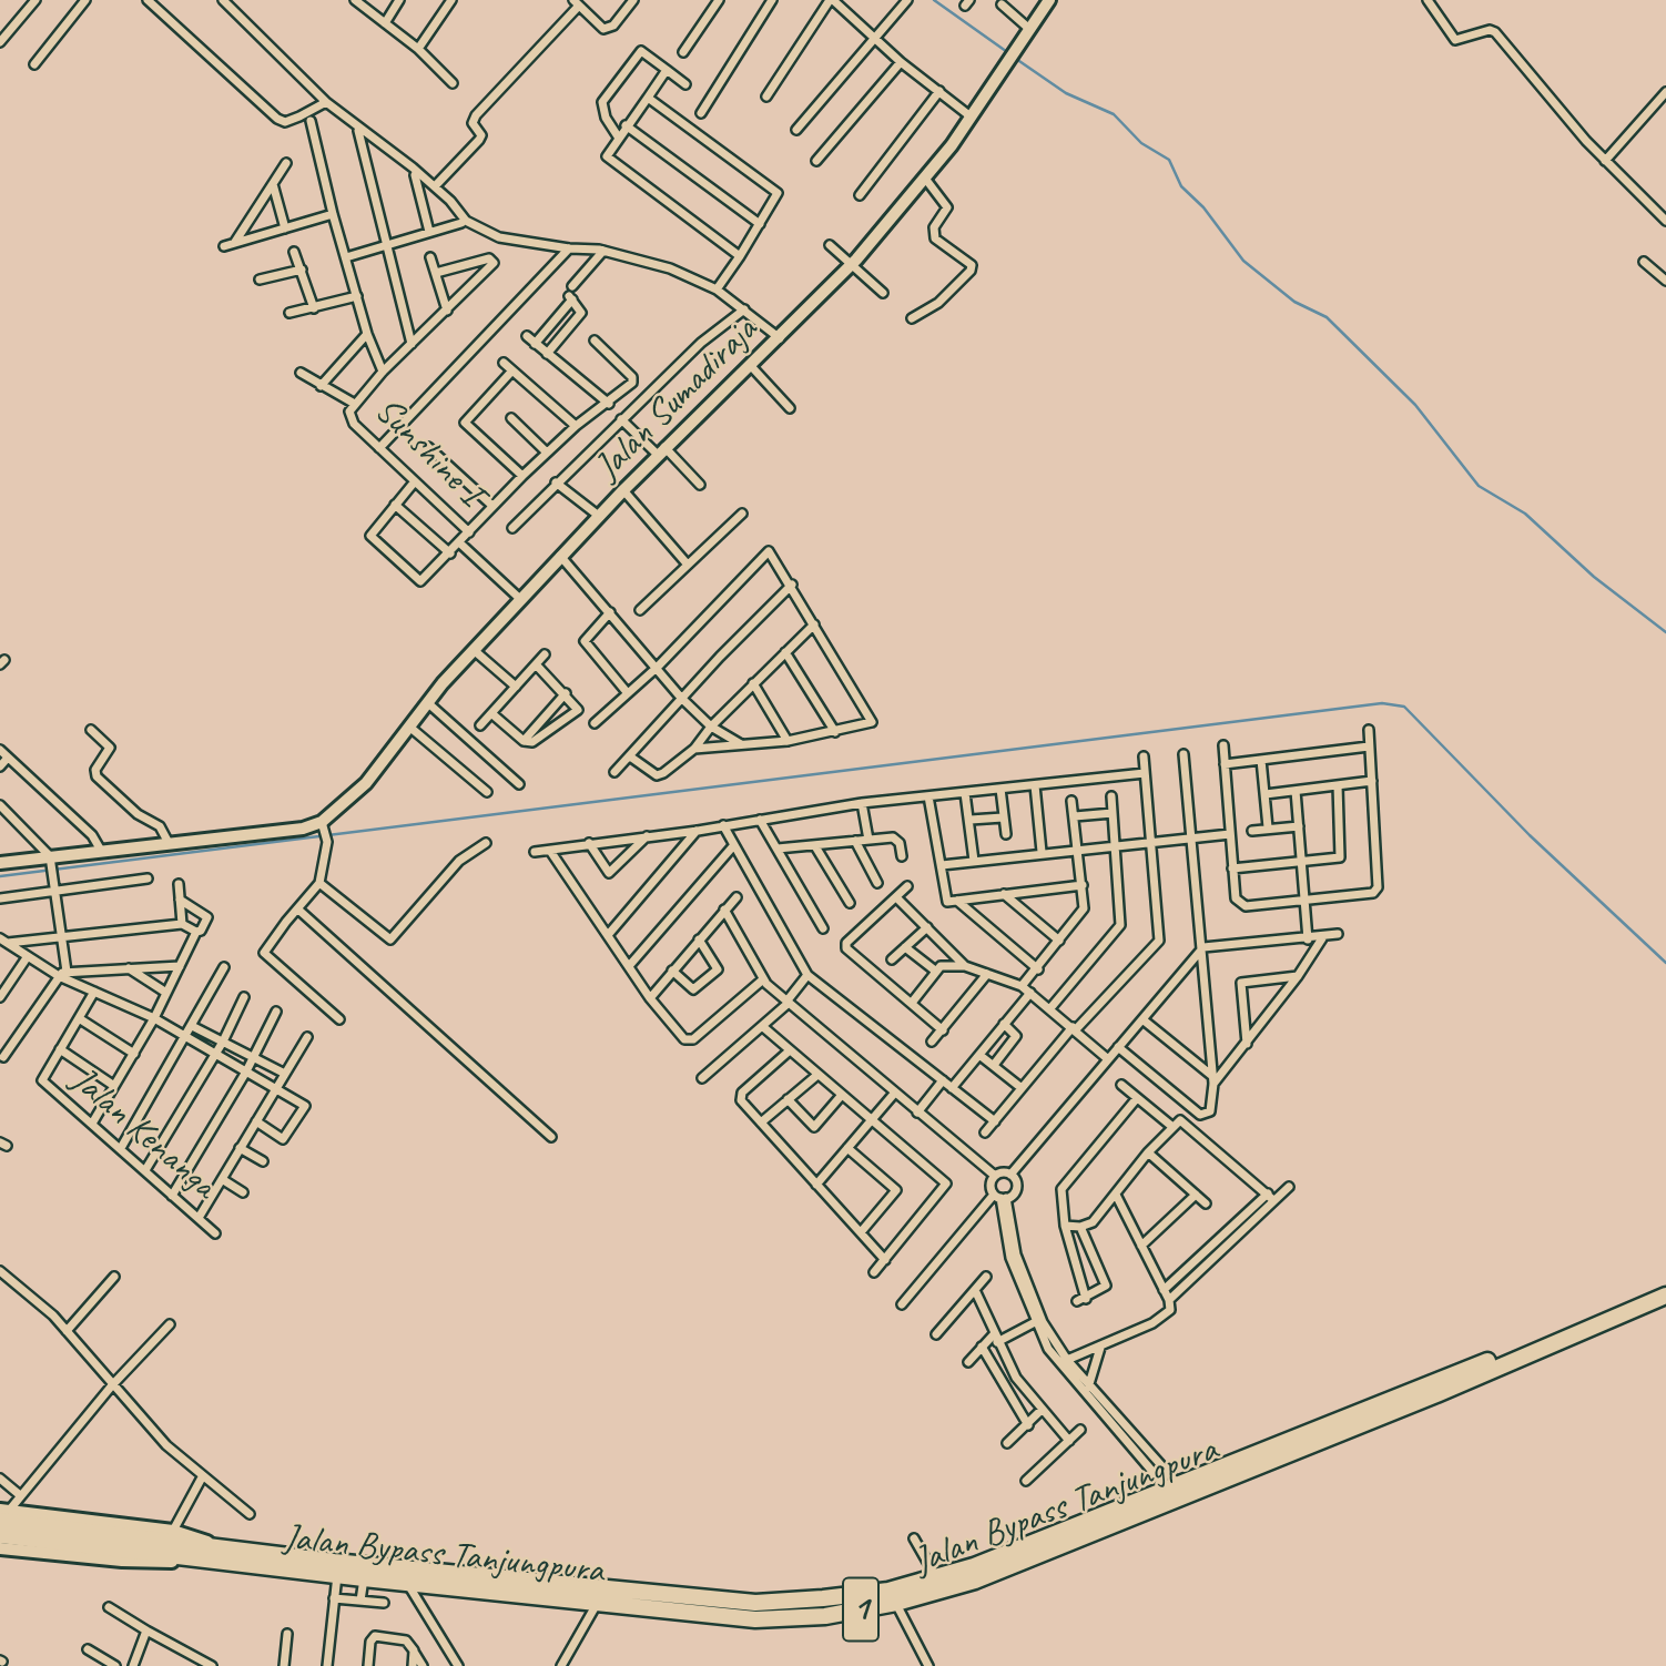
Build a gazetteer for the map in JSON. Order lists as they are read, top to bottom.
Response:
{
  "streets": {
    "highway": ["Jalan Bypass Tanjungpura", "1"],
    "street": ["Jalan Sumadiraja", "Sunshine I", "Jalan Kenanga"]
  }
}
